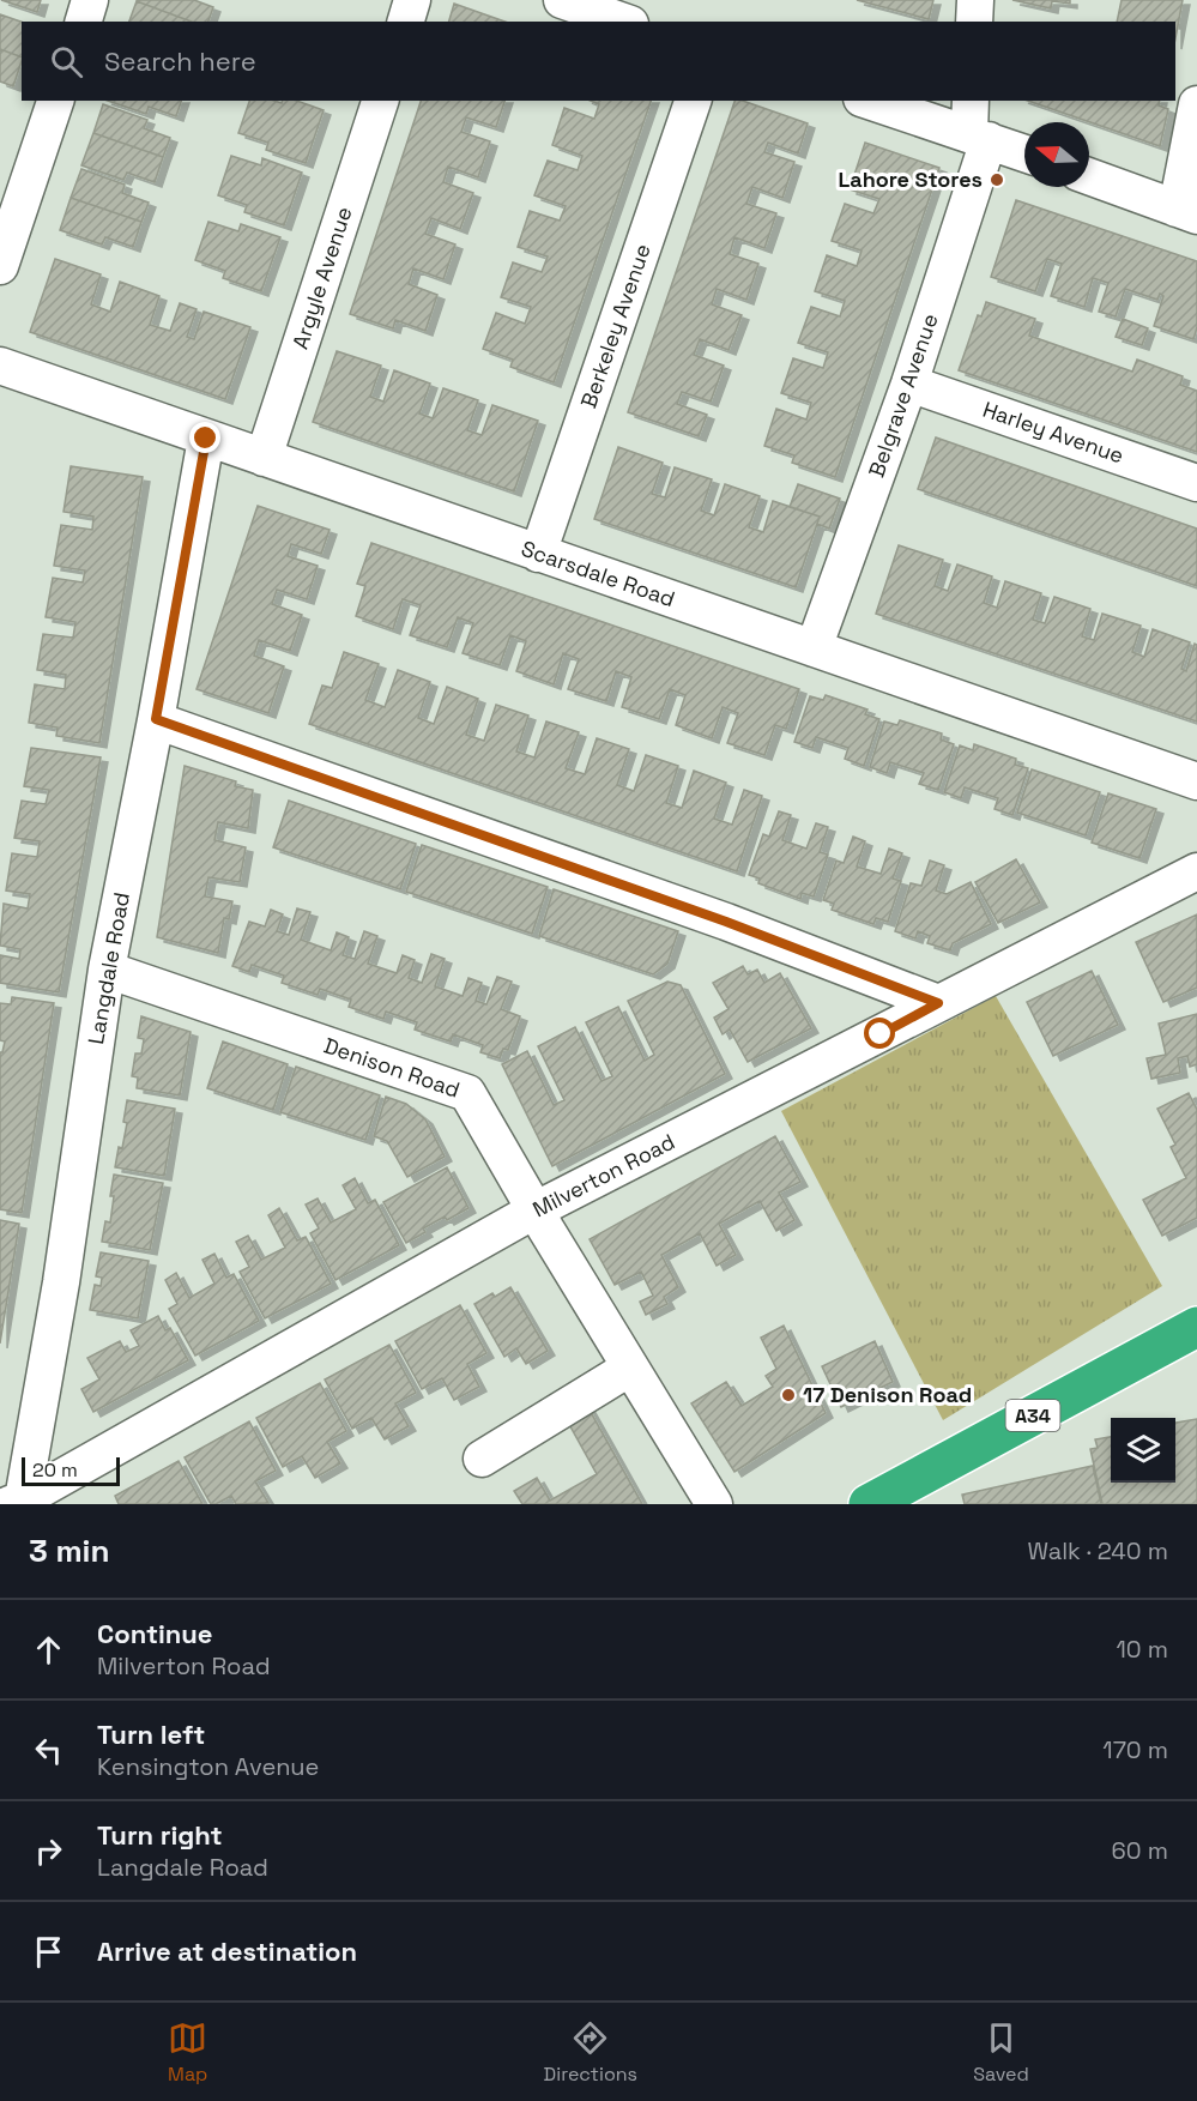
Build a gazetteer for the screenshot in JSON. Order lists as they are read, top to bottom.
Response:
{
  "streets": {
    "highway": ["A34"],
    "street": [
      "Argyle Avenue",
      "Berkeley Avenue",
      "Belgrave Avenue",
      "Harley Avenue",
      "Scarsdale Road",
      "Langdale Road",
      "Denison Road",
      "Milverton Road"
    ]
  },
  "crossings": [
    ["Argyle Avenue", "Scarsdale Road"],
    ["Berkeley Avenue", "Scarsdale Road"],
    ["Belgrave Avenue", "Harley Avenue"],
    ["Belgrave Avenue", "Scarsdale Road"],
    ["Scarsdale Road", "Langdale Road"],
    ["Langdale Road", "Denison Road"],
    ["Langdale Road", "Milverton Road"],
    ["Denison Road", "Milverton Road"]
  ],
  "places": ["Lahore Stores", "17 Denison Road"],
  "scale_bar": "20 m",
  "north": "left",
  "page": {
    "search": "Search here",
    "scale": "20 m",
    "heading": ["3 min", "Walk · 240 m"],
    "list": [
      ["Continue", "Milverton Road", "10 m"],
      ["Turn left", "Kensington Avenue", "170 m"],
      ["Turn right", "Langdale Road", "60 m"],
      "Arrive at destination"
    ],
    "nav": ["Map", "Directions", "Saved"]
  }
}
